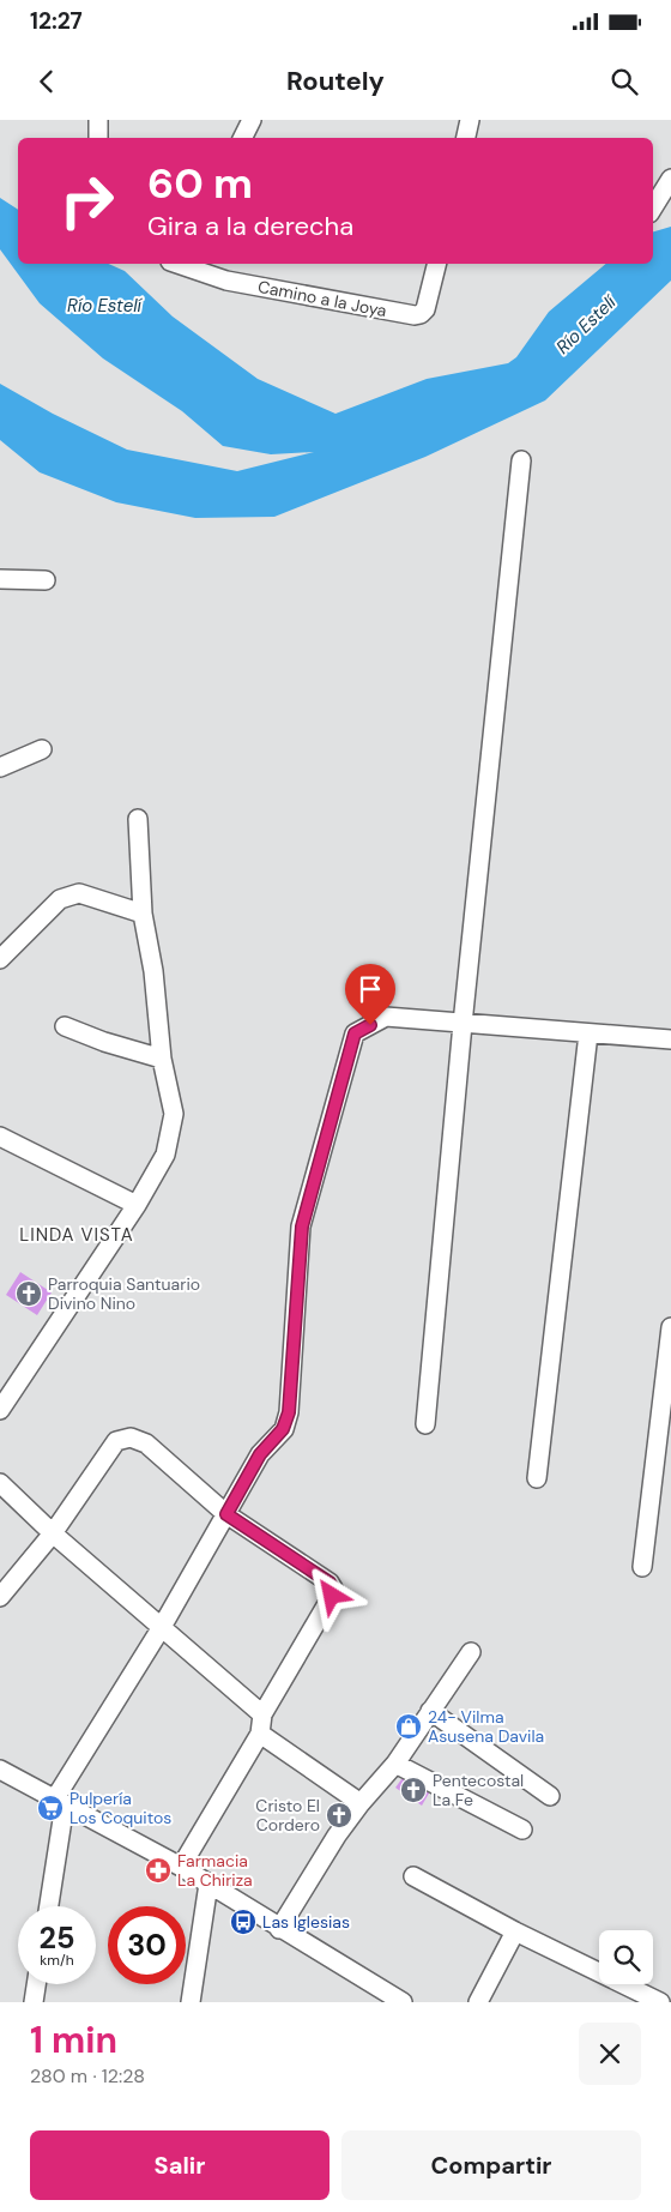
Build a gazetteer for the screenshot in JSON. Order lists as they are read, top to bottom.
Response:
{
  "streets": {
    "street": ["Camino a la Joya"]
  },
  "districts": ["LINDA VISTA"],
  "water": ["Río Estelí"],
  "places": {
    "church": ["Parroquia Santuario Divino Nino", "Pentecostal La Fe", "Cristo El Cordero"],
    "shop": ["24- Vilma Asusena Davila"],
    "supermarket": ["Pulpería Los Coquitos"],
    "pharmacy": ["Farmacia La Chiriza"],
    "bus stop": ["Las Iglesias"]
  },
  "page": {
    "status": "12:27",
    "header": "Routely",
    "turn": ["60 m", "Gira a la derecha"],
    "speed": "25 km/h",
    "limit": "30",
    "heading": ["1 min", "280 m · 12:28"],
    "buttons": ["Salir", "Compartir"]
  }
}
